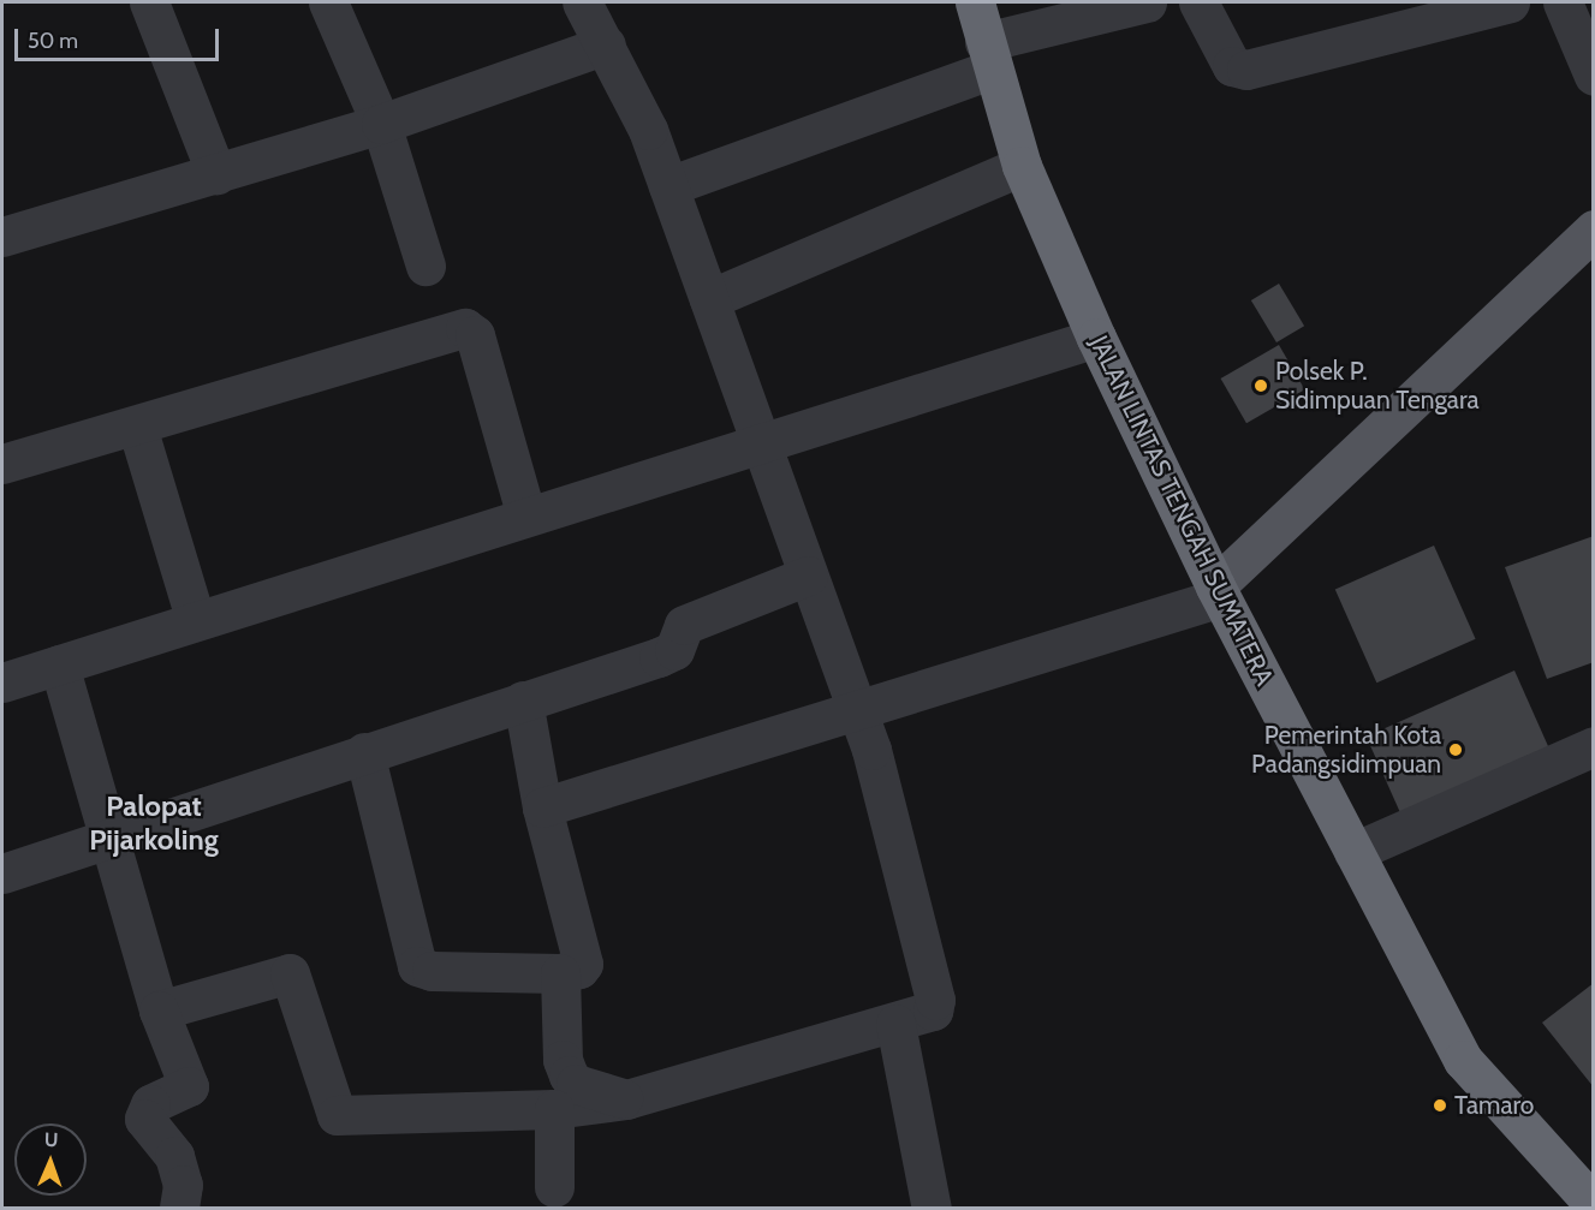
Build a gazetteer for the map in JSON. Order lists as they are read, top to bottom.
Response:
{
  "streets": {
    "highway": ["JALAN LINTAS TENGAH SUMATERA"]
  },
  "districts": ["Palopat Pijarkoling"],
  "places": ["Polsek P. Sidimpuan Tengara", "Pemerintah Kota Padangsidimpuan", "Tamaro"],
  "scale_bar": "50 m",
  "north": "top"
}
